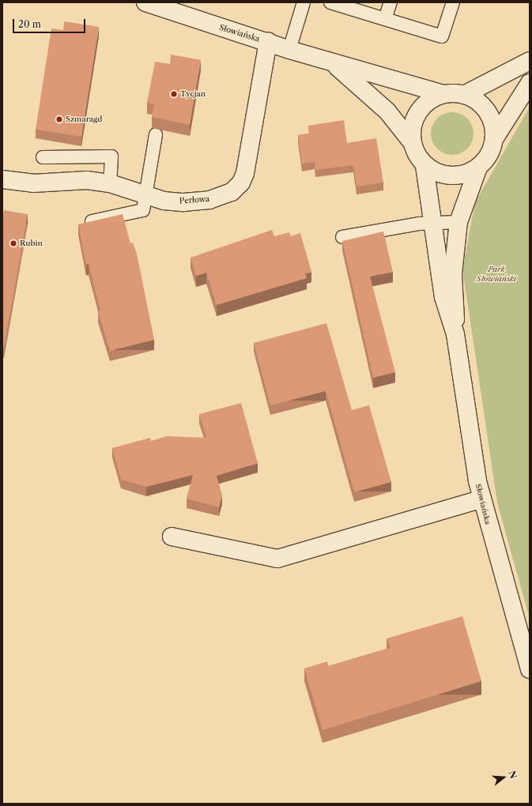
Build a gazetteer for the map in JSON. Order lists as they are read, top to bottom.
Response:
{
  "streets": {
    "street": ["Słowiańska", "Perłowa"]
  },
  "crossings": [
    ["Słowiańska", "Perłowa"]
  ],
  "parks": ["Park Słowiański"],
  "places": ["Tycjan", "Szmaragd", "Rubin"],
  "scale_bar": "20 m",
  "north": "right"
}
